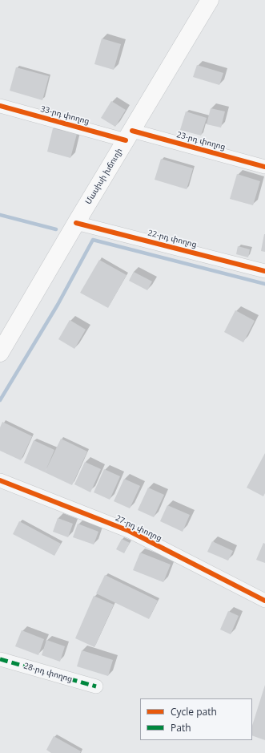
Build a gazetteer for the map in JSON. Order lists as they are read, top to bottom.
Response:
{
  "streets": {
    "main road": ["Մասիսի խճուղի"],
    "street": [
      "33-րդ փողոց",
      "23-րդ փողոց",
      "22-րդ փողոց",
      "27-րդ փողոց",
      "28-րդ փողոց"
    ]
  },
  "crossings": [
    ["33-րդ փողոց", "23-րդ փողոց"],
    ["33-րդ փողոց", "Մասիսի խճուղի"],
    ["23-րդ փողոց", "Մասիսի խճուղի"],
    ["Մասիսի խճուղի", "22-րդ փողոց"]
  ],
  "legend": ["Cycle path", "Path"]
}
